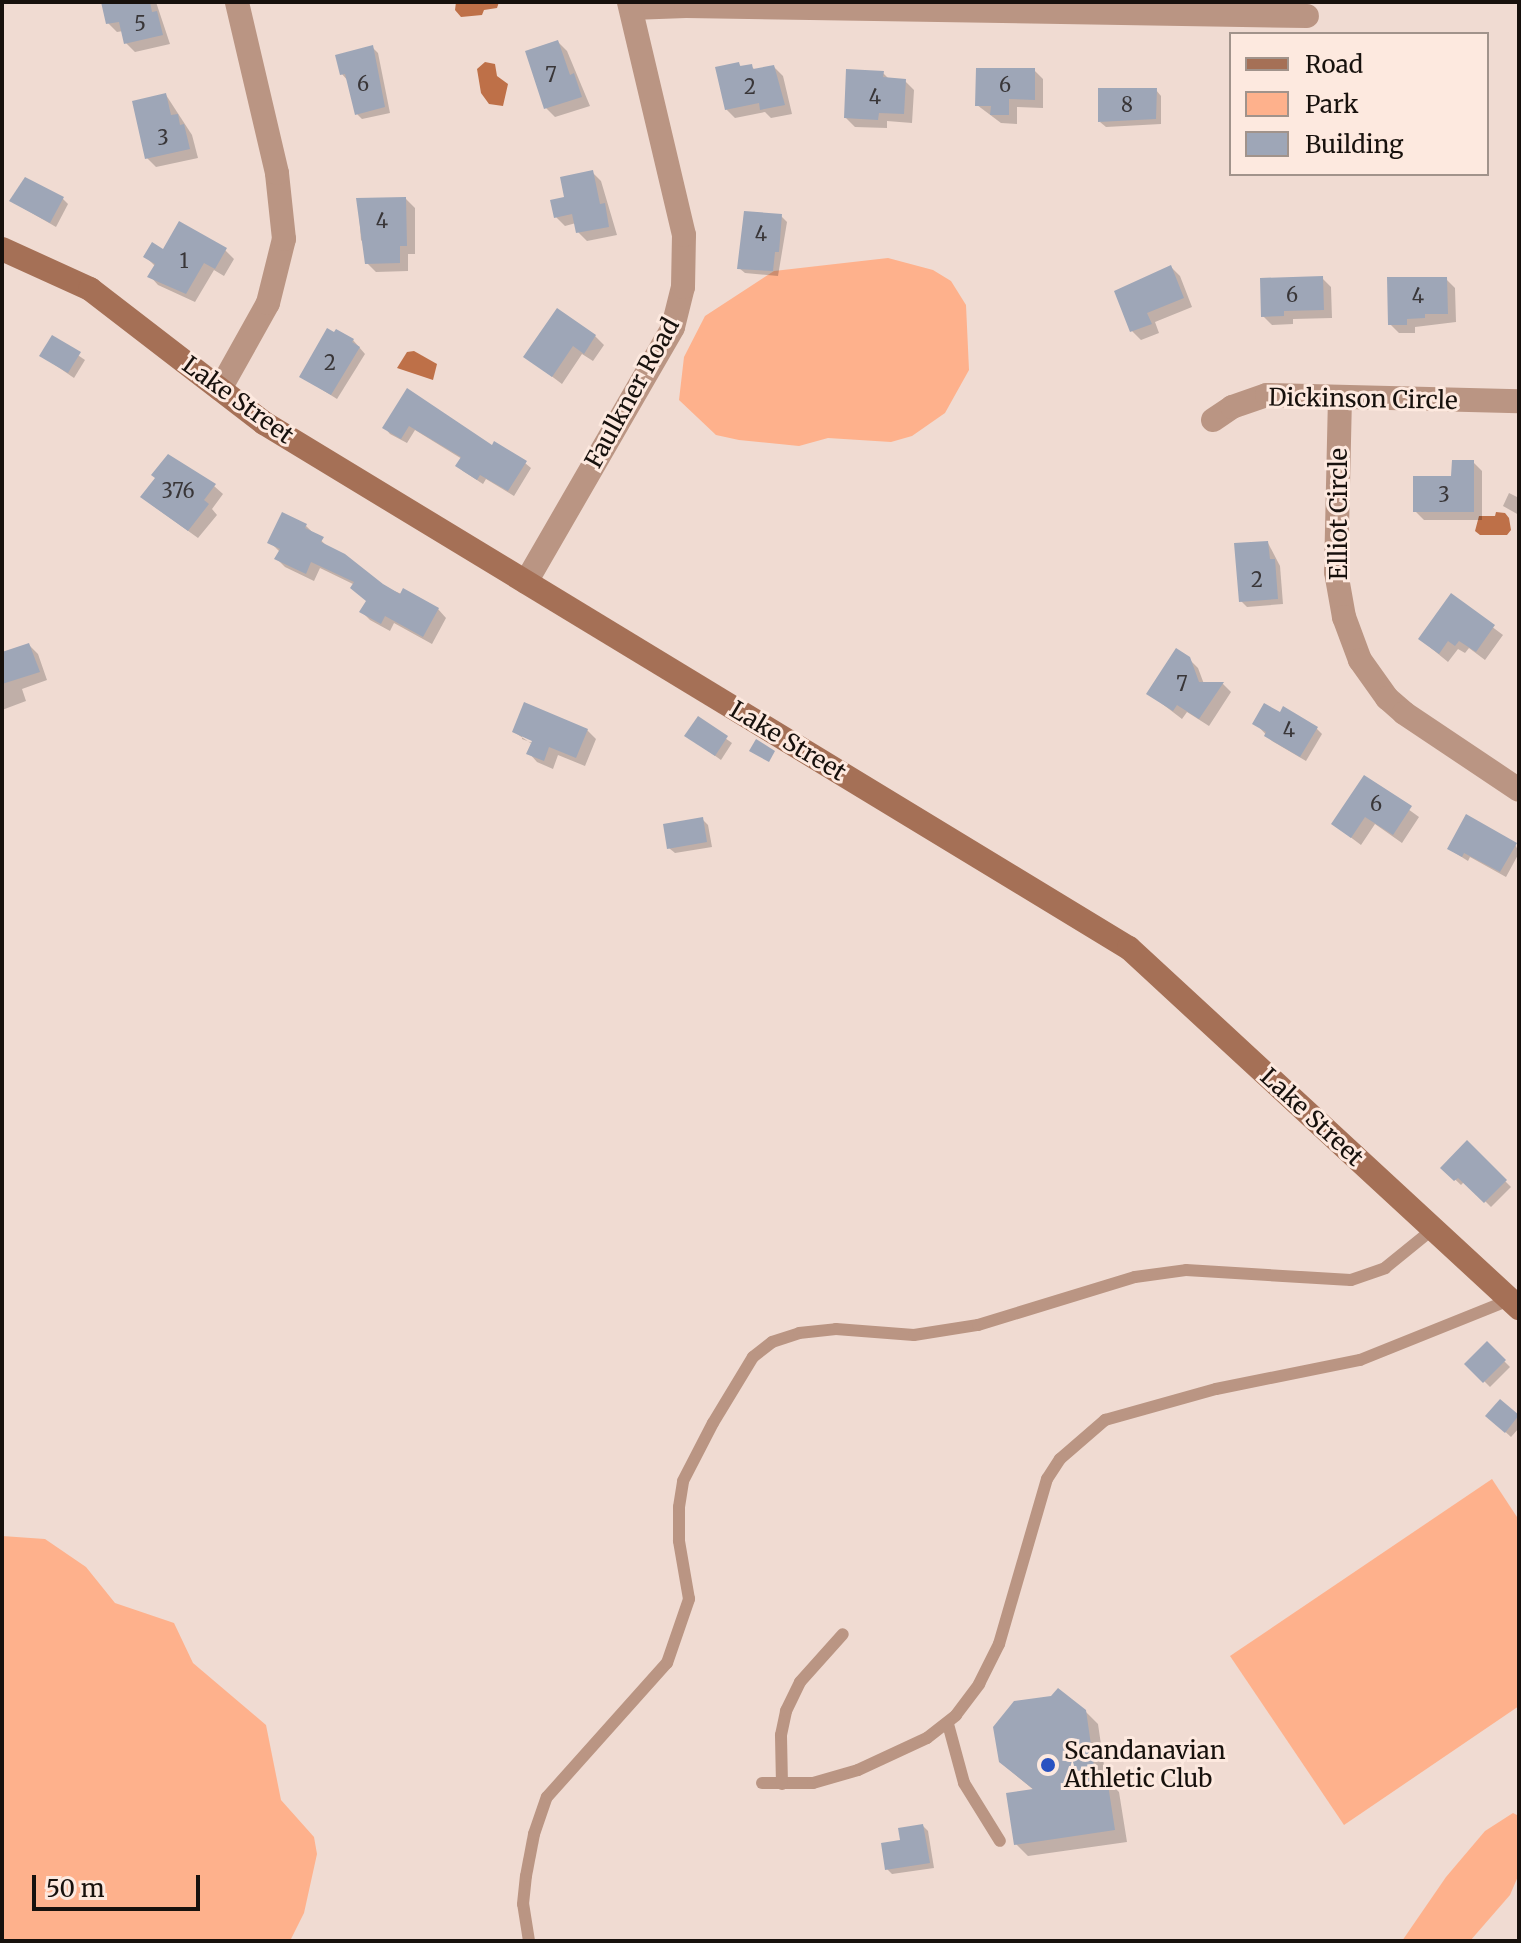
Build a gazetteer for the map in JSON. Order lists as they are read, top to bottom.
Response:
{
  "streets": {
    "main road": ["Lake Street"],
    "street": ["Faulkner Road", "Dickinson Circle", "Elliot Circle"]
  },
  "crossings": [
    ["Faulkner Road", "Lake Street"],
    ["Dickinson Circle", "Elliot Circle"]
  ],
  "places": ["Scandanavian Athletic Club"],
  "house_numbers": [
    "5",
    "7",
    "6",
    "6",
    "2",
    "4",
    "8",
    "3",
    "4",
    "4",
    "1",
    "6",
    "4",
    "2",
    "376",
    "3",
    "2",
    "7",
    "4",
    "6"
  ],
  "legend": ["Road", "Park", "Building"],
  "scale_bar": "50 m"
}
